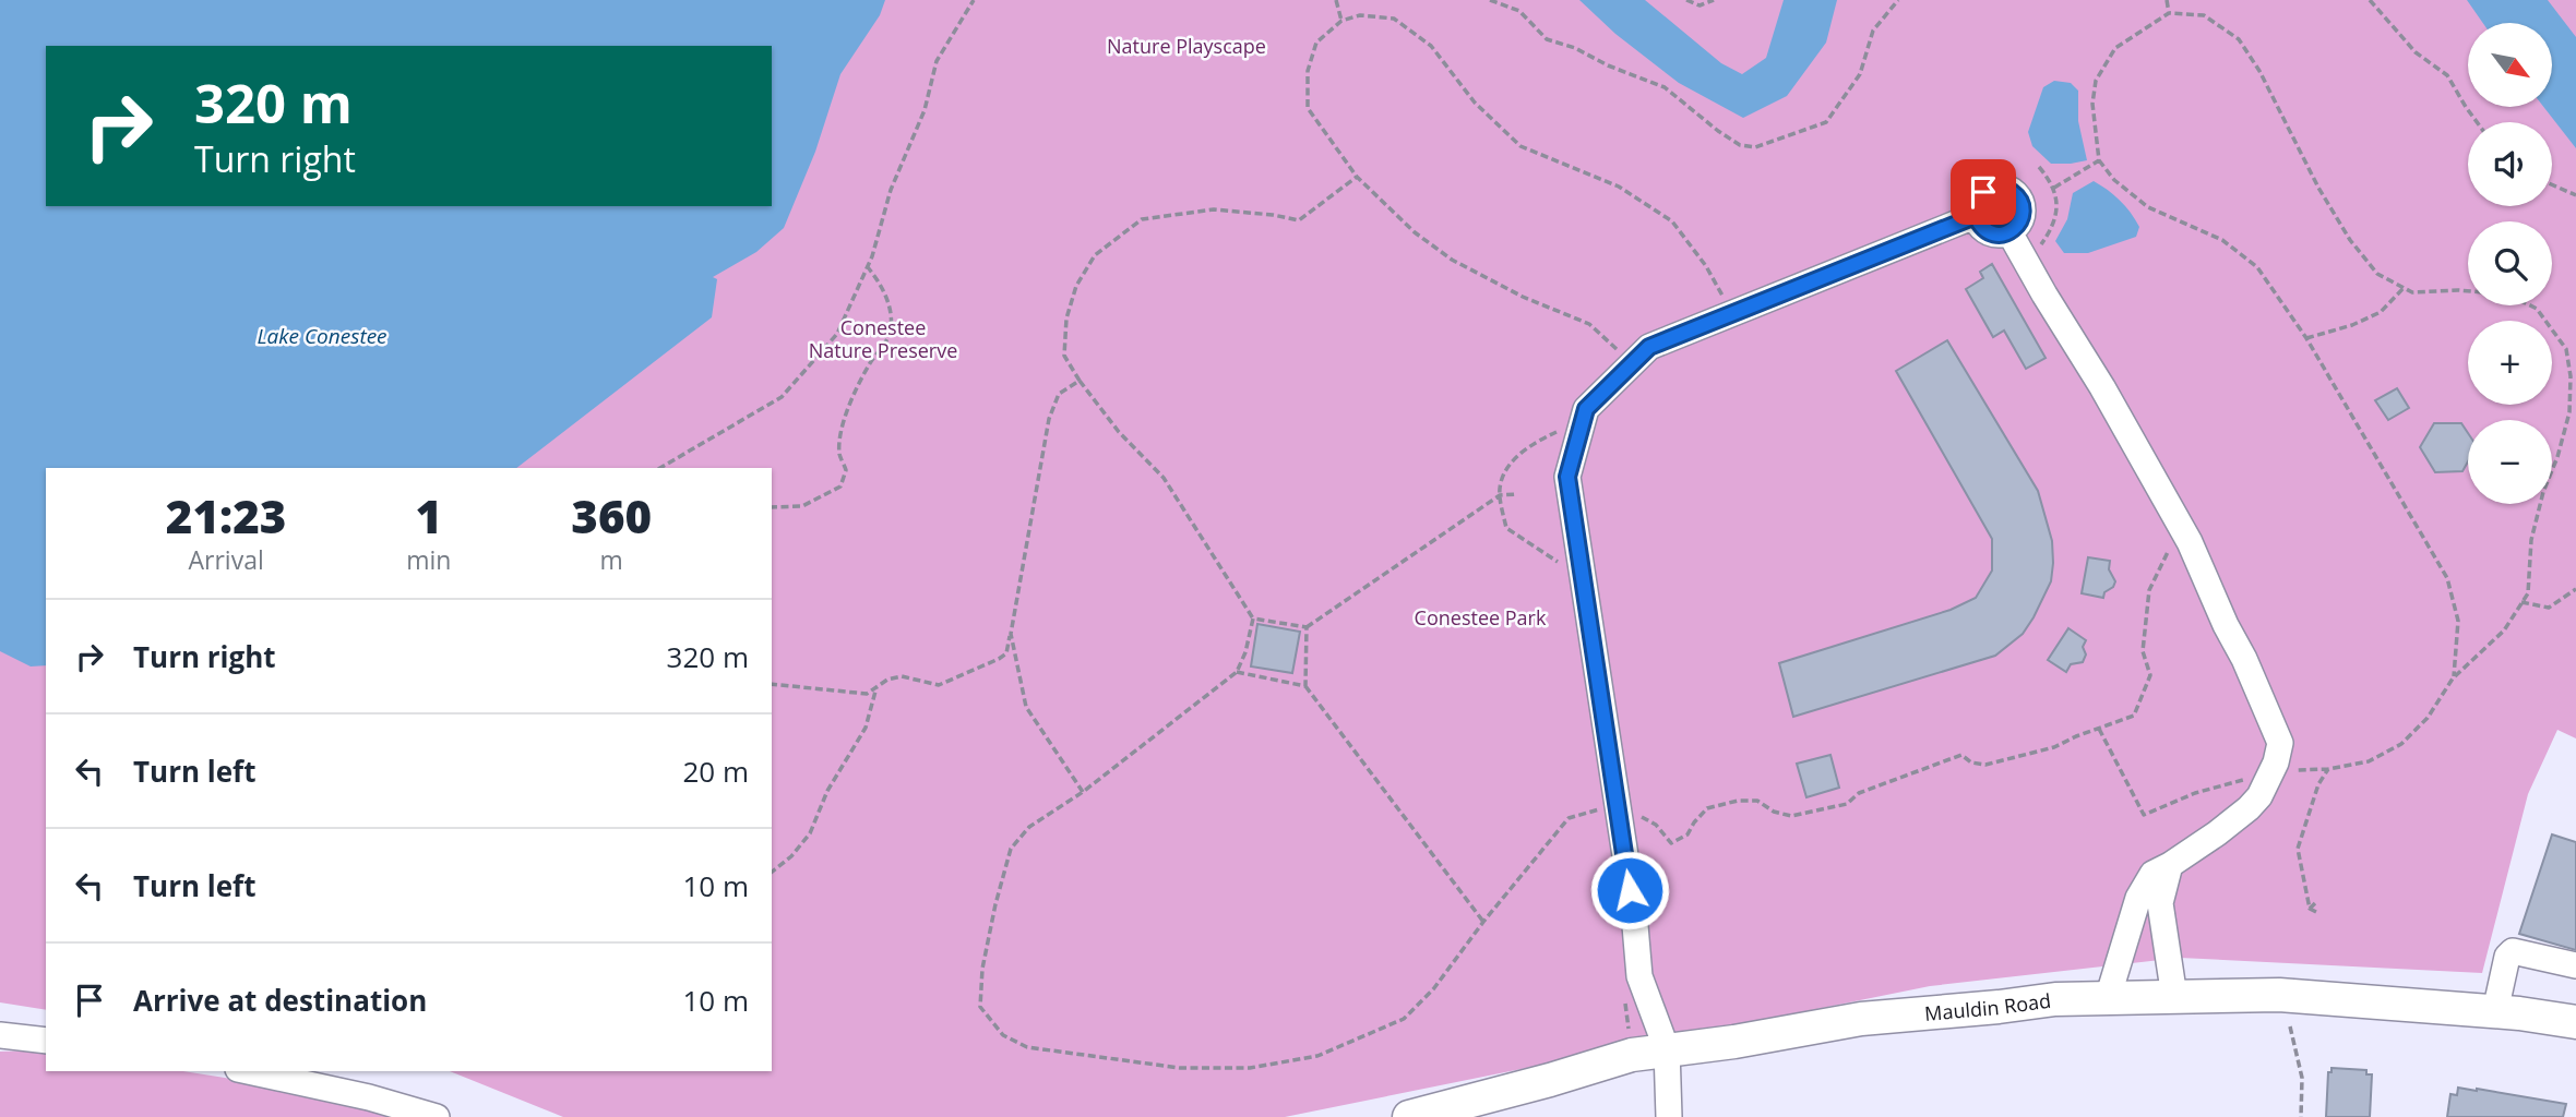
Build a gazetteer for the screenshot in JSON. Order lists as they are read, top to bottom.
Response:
{
  "streets": {
    "main road": ["Mauldin Road"]
  },
  "water": ["Lake Conestee"],
  "parks": ["Nature Playscape", "Conestee Nature Preserve", "Conestee Park"],
  "north": "bottom right",
  "page": {
    "map_buttons": ["+", "−"],
    "turn": ["320 m", "Turn right"],
    "eta": [
      "21:23",
      "Arrival",
      "1",
      "min",
      "360",
      "m"
    ],
    "list": [
      {
        "name": "Turn right",
        "value": "320 m"
      },
      {
        "name": "Turn left",
        "value": "20 m"
      },
      {
        "name": "Turn left",
        "value": "10 m"
      },
      {
        "name": "Arrive at destination",
        "value": "10 m"
      }
    ]
  }
}
